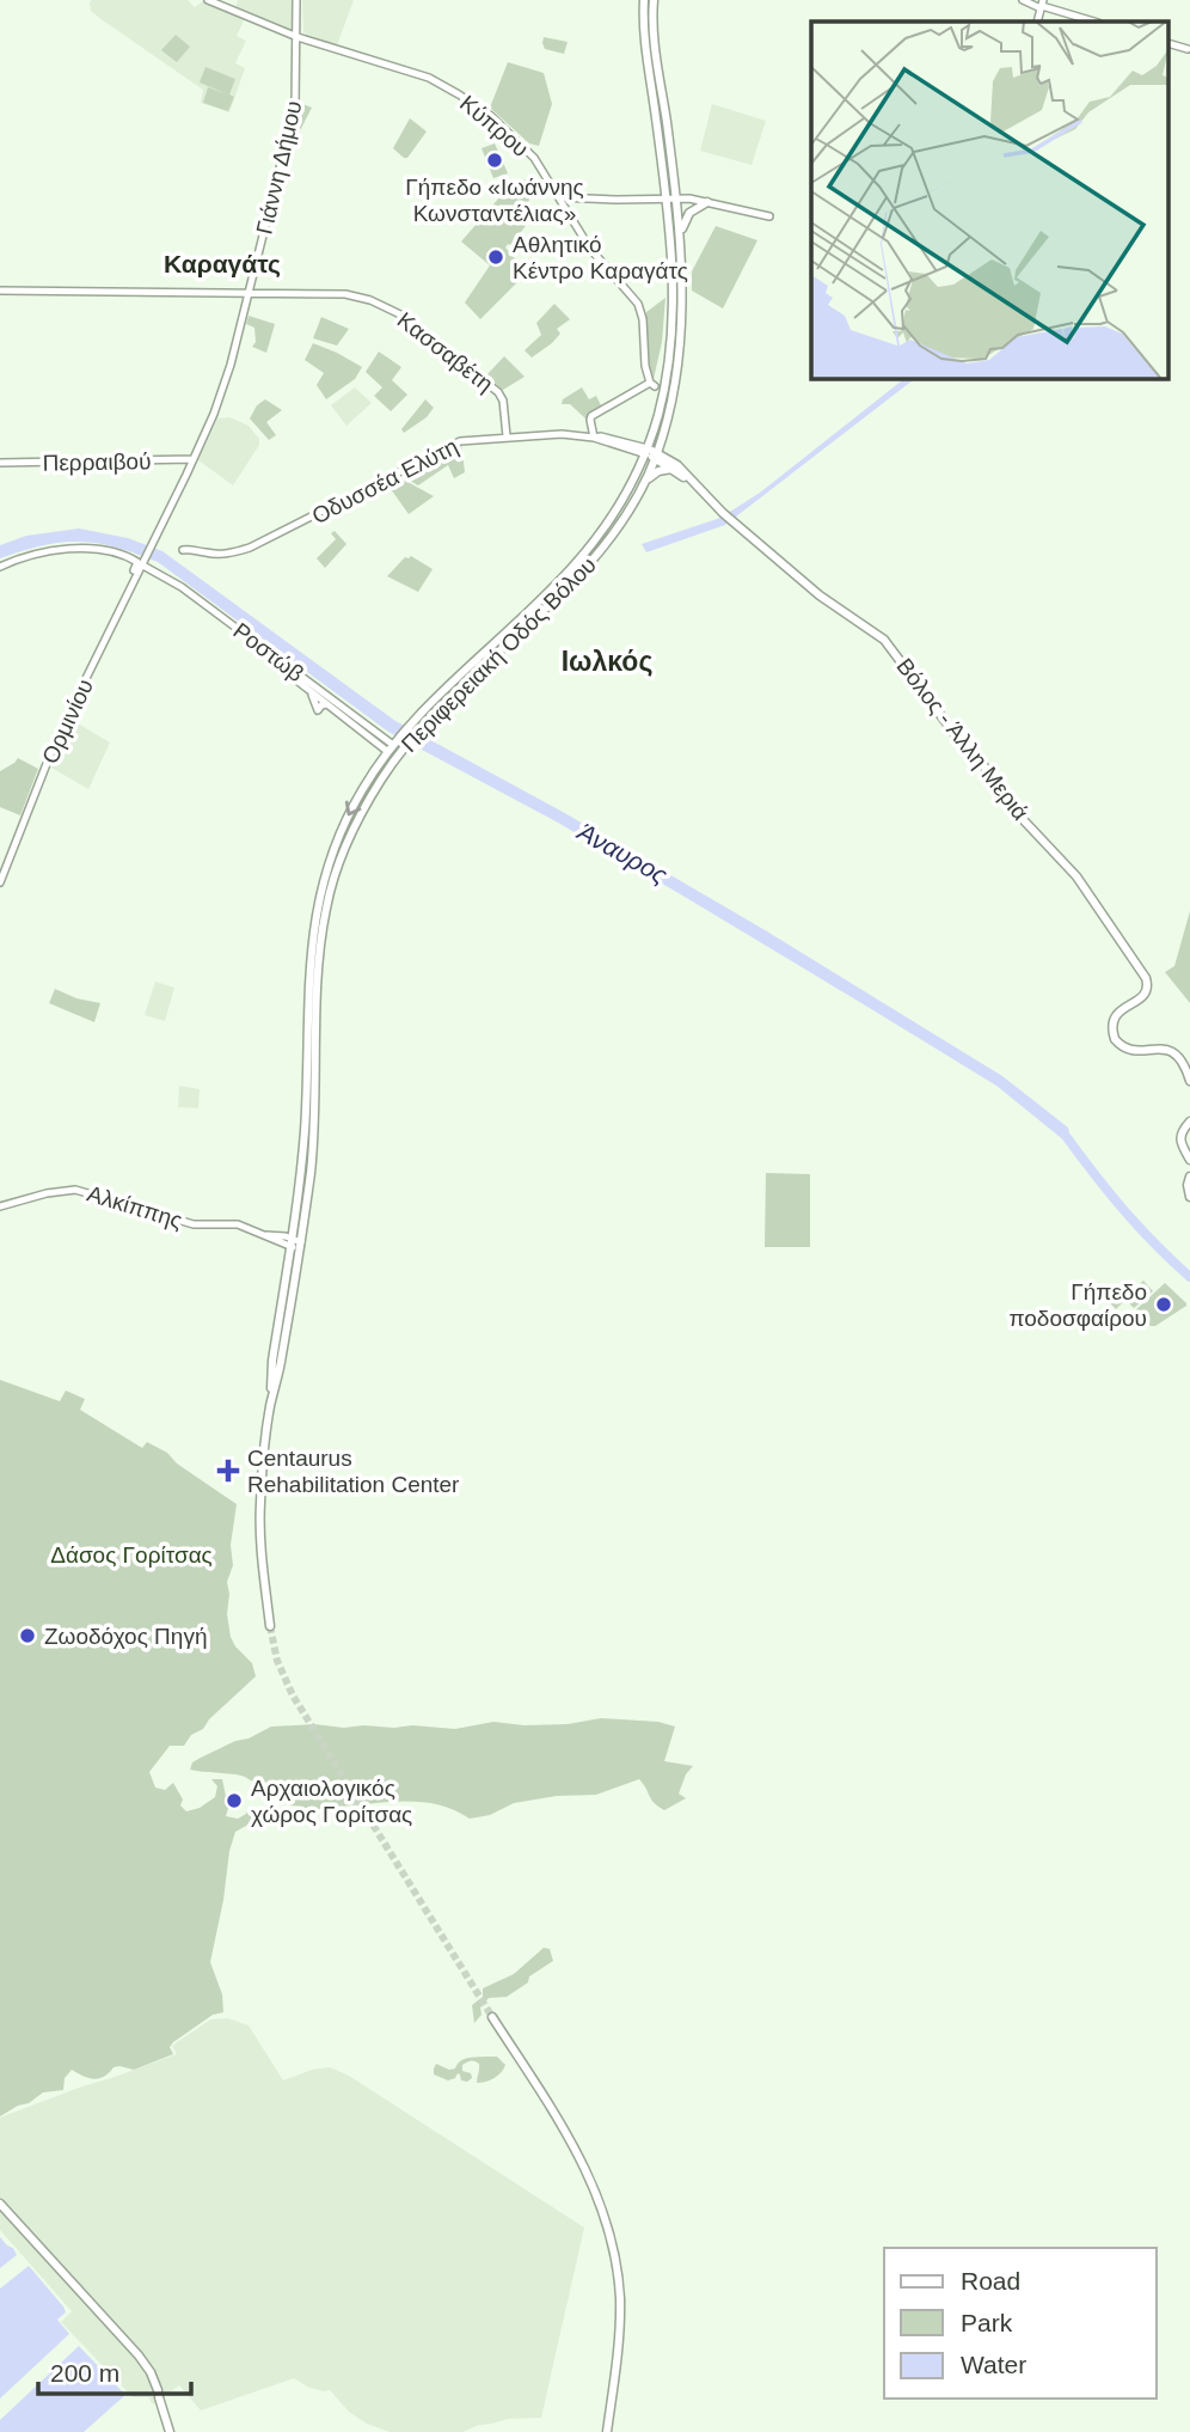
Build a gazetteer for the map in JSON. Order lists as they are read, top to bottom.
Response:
{
  "streets": {
    "main road": ["Περιφερειακή Οδός Βόλου", "Βόλος - Άλλη Μεριά"],
    "street": [
      "Κύπρου",
      "Γιάννη Δήμου",
      "Κασσαβέτη",
      "Περραιβού",
      "Οδυσσέα Ελύτη",
      "Ροστώβ",
      "Ορμινίου",
      "Αλκίππης"
    ]
  },
  "crossings": [
    ["Κύπρου", "Γιάννη Δήμου"],
    ["Κύπρου", "Οδυσσέα Ελύτη"],
    ["Γιάννη Δήμου", "Κασσαβέτη"],
    ["Γιάννη Δήμου", "Περραιβού"],
    ["Γιάννη Δήμου", "Ροστώβ"],
    ["Γιάννη Δήμου", "Ορμινίου"],
    ["Κασσαβέτη", "Οδυσσέα Ελύτη"],
    ["Οδυσσέα Ελύτη", "Περιφερειακή Οδός Βόλου"],
    ["Οδυσσέα Ελύτη", "Βόλος - Άλλη Μεριά"],
    ["Ροστώβ", "Περιφερειακή Οδός Βόλου"],
    ["Ροστώβ", "Ορμινίου"],
    ["Περιφερειακή Οδός Βόλου", "Βόλος - Άλλη Μεριά"],
    ["Περιφερειακή Οδός Βόλου", "Αλκίππης"]
  ],
  "districts": ["Καραγάτς", "Ιωλκός"],
  "water": ["Άναυρος"],
  "parks": ["Δάσος Γορίτσας"],
  "places": {
    "other": [
      "Γήπεδο «Ιωάννης Κωνσταντέλιας»",
      "Αθλητικό Κέντρο Καραγάτς",
      "Γήπεδο ποδοσφαίρου",
      "Ζωοδόχος Πηγή",
      "Αρχαιολογικός χώρος Γορίτσας"
    ],
    "health": ["Centaurus Rehabilitation Center"]
  },
  "legend": ["Road", "Park", "Water"],
  "scale_bar": "200 m"
}
